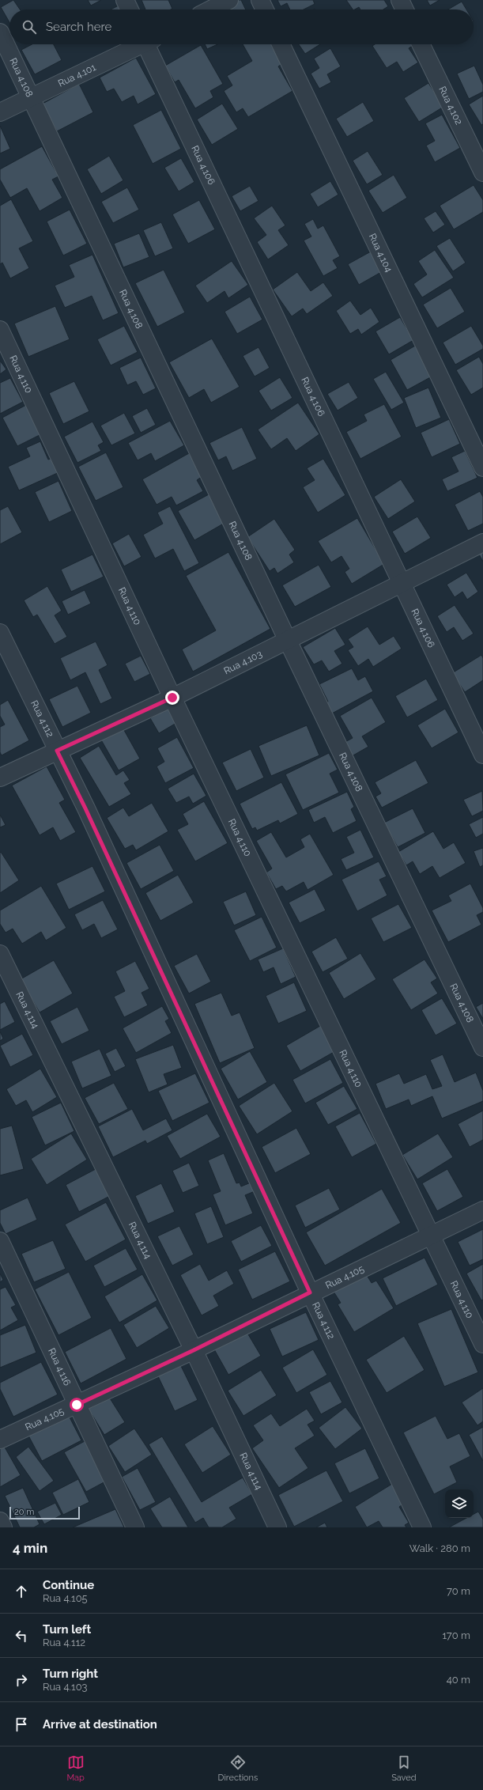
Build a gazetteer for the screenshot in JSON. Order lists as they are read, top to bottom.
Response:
{
  "streets": {
    "street": [
      "Rua 4.101",
      "Rua 4.108",
      "Rua 4.102",
      "Rua 4.106",
      "Rua 4.104",
      "Rua 4.110",
      "Rua 4.103",
      "Rua 4.112",
      "Rua 4.114",
      "Rua 4.105",
      "Rua 4.116"
    ]
  },
  "crossings": [
    ["Rua 4.101", "Rua 4.108"],
    ["Rua 4.108", "Rua 4.103"],
    ["Rua 4.106", "Rua 4.103"],
    ["Rua 4.110", "Rua 4.103"],
    ["Rua 4.110", "Rua 4.105"],
    ["Rua 4.103", "Rua 4.112"],
    ["Rua 4.112", "Rua 4.105"],
    ["Rua 4.114", "Rua 4.105"],
    ["Rua 4.105", "Rua 4.116"]
  ],
  "scale_bar": "20 m",
  "page": {
    "search": "Search here",
    "scale": "20 m",
    "heading": ["4 min", "Walk · 280 m"],
    "list": [
      ["Continue", "Rua 4.105", "70 m"],
      ["Turn left", "Rua 4.112", "170 m"],
      ["Turn right", "Rua 4.103", "40 m"],
      "Arrive at destination"
    ],
    "nav": ["Map", "Directions", "Saved"]
  }
}
